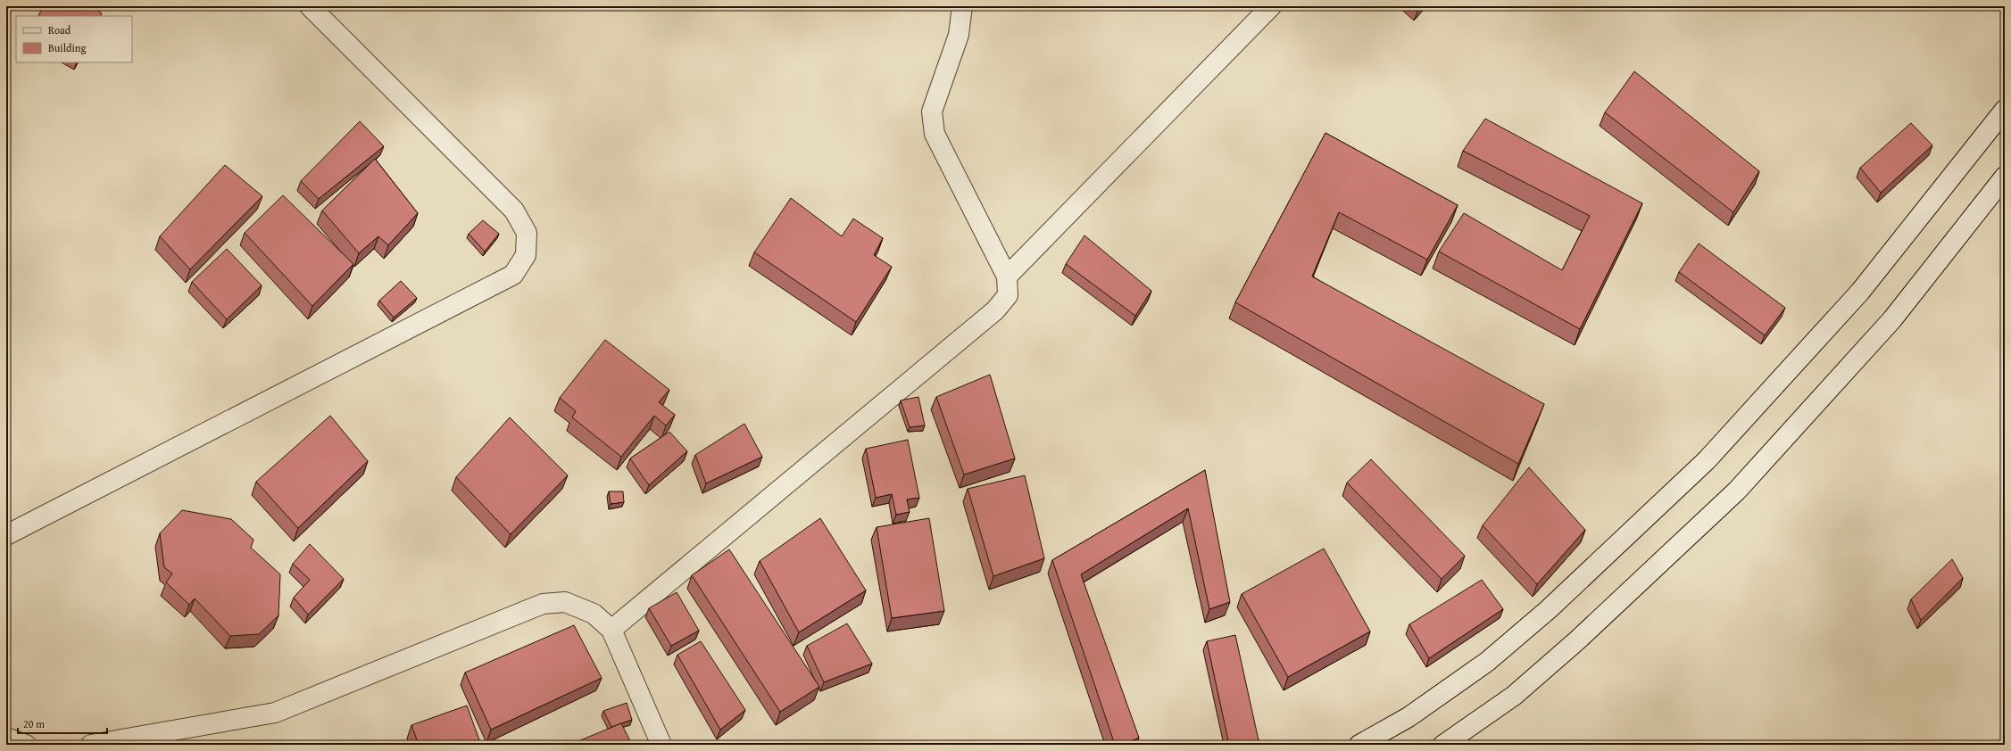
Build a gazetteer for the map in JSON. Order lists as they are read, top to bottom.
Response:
{
  "legend": ["Road", "Building"],
  "scale_bar": "20 m"
}
